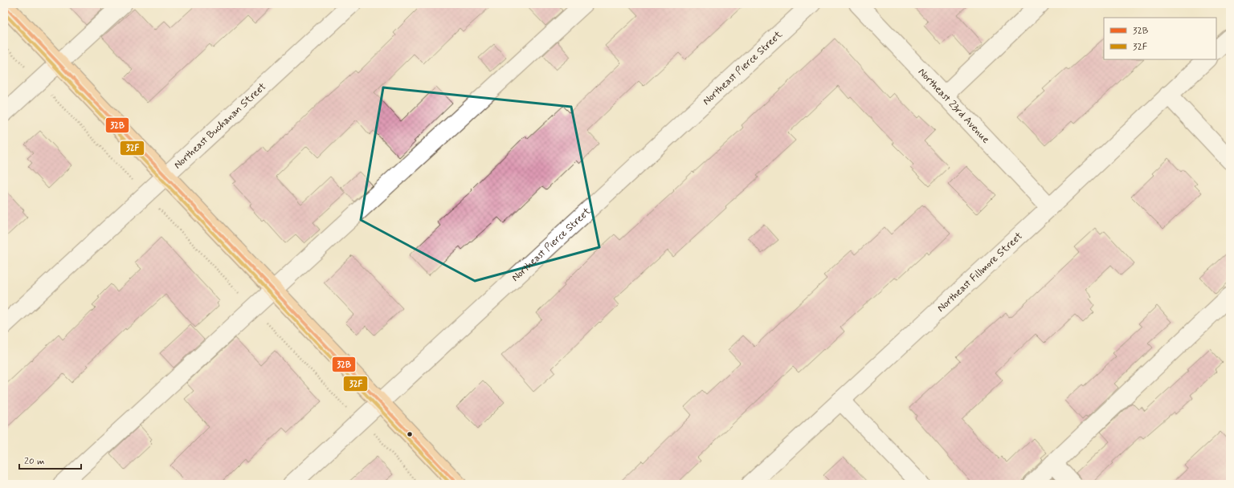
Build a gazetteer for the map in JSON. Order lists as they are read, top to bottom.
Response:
{
  "streets": {
    "street": [
      "Northeast Pierce Street",
      "Northeast 23rd Avenue",
      "Northeast Buchanan Street",
      "Northeast Fillmore Street"
    ]
  },
  "crossings": [
    ["Northeast 23rd Avenue", "Northeast Fillmore Street"]
  ],
  "lines": ["transit line 32B", "transit line 32F"],
  "legend": ["32B", "32F"],
  "scale_bar": "20 m"
}
